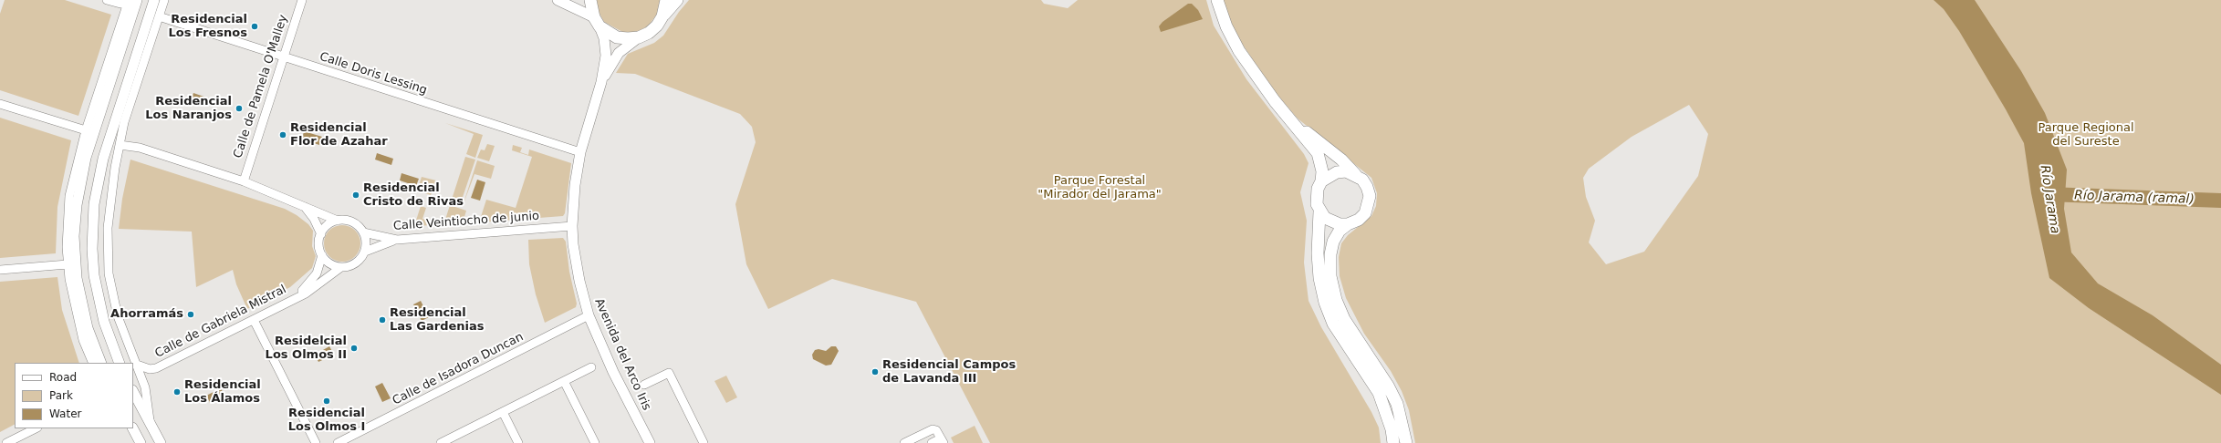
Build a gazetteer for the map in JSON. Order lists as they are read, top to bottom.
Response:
{
  "streets": {
    "street": [
      "Calle Doris Lessing",
      "Calle de Pamela O'Malley",
      "Calle Veintiocho de junio",
      "Calle de Gabriela Mistral",
      "Avenida del Arco Iris",
      "Calle de Isadora Duncan"
    ]
  },
  "crossings": [
    ["Calle Doris Lessing", "Calle de Pamela O'Malley"],
    ["Calle Doris Lessing", "Avenida del Arco Iris"],
    ["Calle Veintiocho de junio", "Calle de Gabriela Mistral"],
    ["Calle Veintiocho de junio", "Avenida del Arco Iris"],
    ["Avenida del Arco Iris", "Calle de Isadora Duncan"]
  ],
  "water": ["Río Jarama (ramal)", "Río Jarama"],
  "parks": ["Parque Regional del Sureste", "Parque Forestal \"Mirador del Jarama\""],
  "places": [
    "Residencial Los Fresnos",
    "Residencial Los Naranjos",
    "Residencial Flor de Azahar",
    "Residencial Cristo de Rivas",
    "Ahorramás",
    "Residencial Las Gardenias",
    "Residelcial Los Olmos II",
    "Residencial Campos de Lavanda III",
    "Residencial Los Álamos",
    "Residencial Los Olmos I"
  ],
  "legend": ["Road", "Park", "Water"]
}
